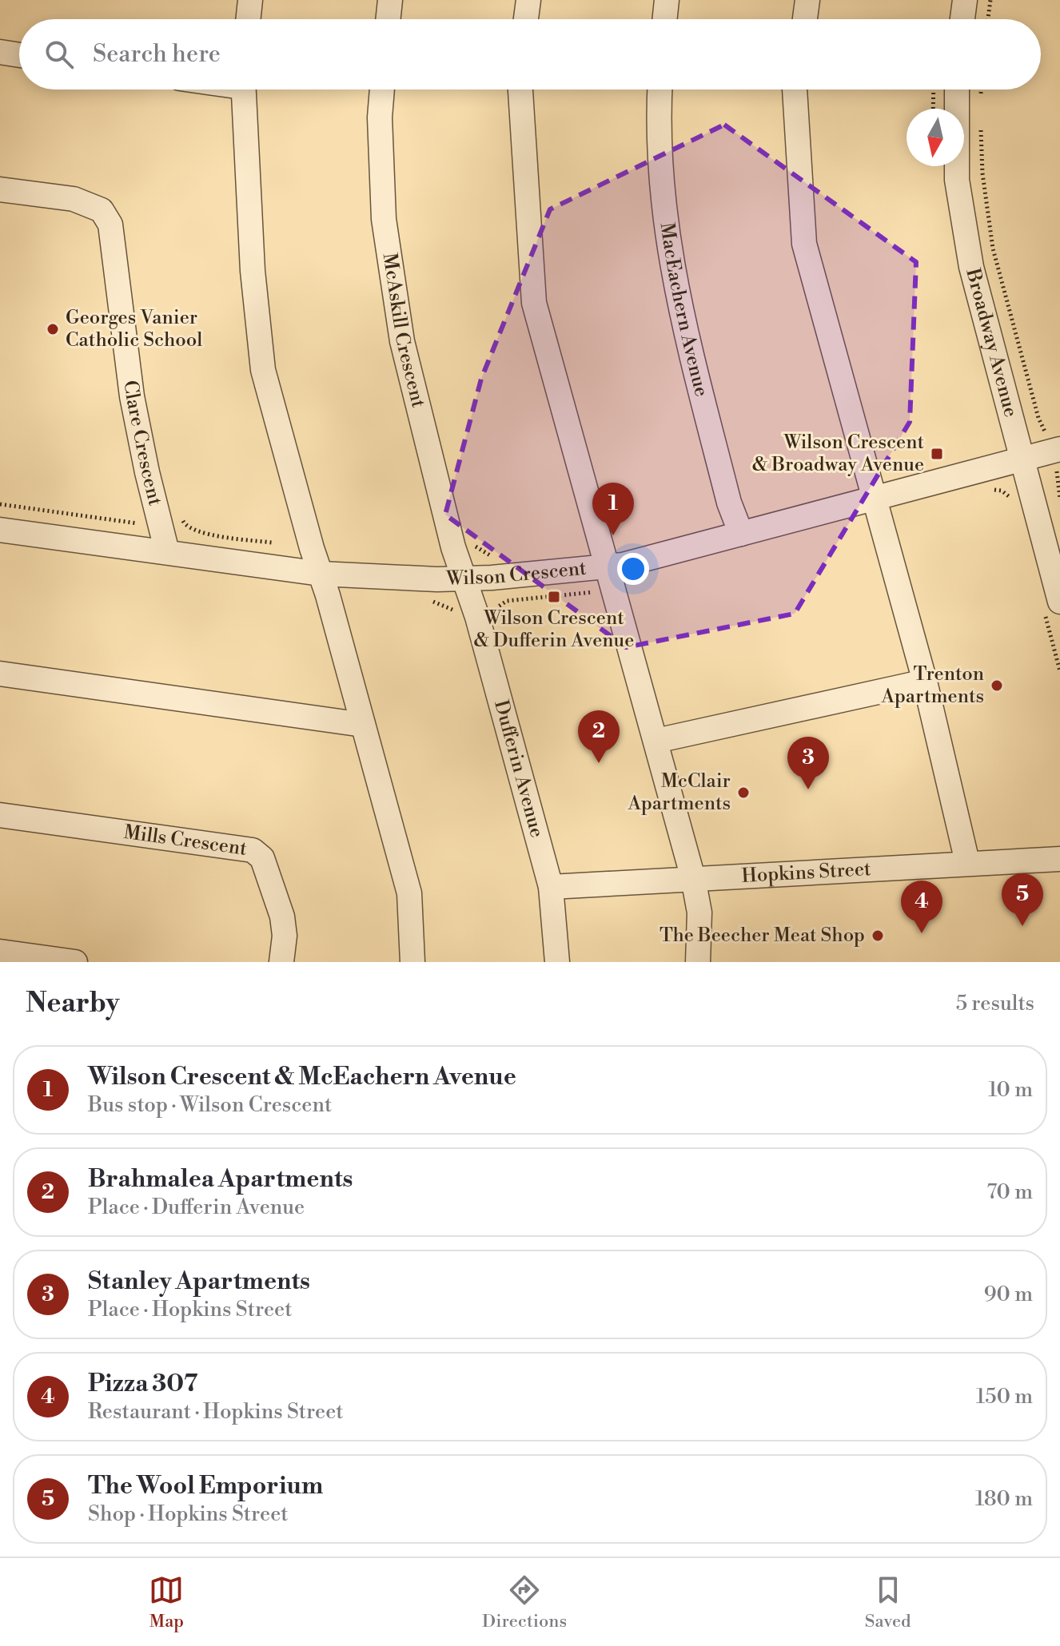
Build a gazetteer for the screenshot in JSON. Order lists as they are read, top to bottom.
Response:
{
  "streets": {
    "street": [
      "MacEachern Avenue",
      "McAskill Crescent",
      "Broadway Avenue",
      "Clare Crescent",
      "Wilson Crescent",
      "Dufferin Avenue",
      "Mills Crescent",
      "Hopkins Street"
    ]
  },
  "crossings": [
    ["MacEachern Avenue", "Wilson Crescent"],
    ["McAskill Crescent", "Wilson Crescent"],
    ["McAskill Crescent", "Dufferin Avenue"],
    ["Broadway Avenue", "Wilson Crescent"],
    ["Clare Crescent", "Wilson Crescent"],
    ["Wilson Crescent", "Dufferin Avenue"],
    ["Dufferin Avenue", "Hopkins Street"]
  ],
  "places": {
    "other": [
      "Georges Vanier Catholic School",
      "Trenton Apartments",
      "McClair Apartments",
      "The Beecher Meat Shop"
    ],
    "transit": ["Wilson Crescent & Broadway Avenue", "Wilson Crescent & Dufferin Avenue"]
  },
  "north": "bottom",
  "page": {
    "search": "Search here",
    "pins": [
      "1",
      "2",
      "3",
      "5",
      "4"
    ],
    "heading": ["Nearby", "5 results"],
    "list": [
      {
        "mark": "1",
        "name": "Wilson Crescent & McEachern Avenue",
        "note": "Bus stop · Wilson Crescent",
        "value": "10 m"
      },
      {
        "mark": "2",
        "name": "Brahmalea Apartments",
        "note": "Place · Dufferin Avenue",
        "value": "70 m"
      },
      {
        "mark": "3",
        "name": "Stanley Apartments",
        "note": "Place · Hopkins Street",
        "value": "90 m"
      },
      {
        "mark": "4",
        "name": "Pizza 307",
        "note": "Restaurant · Hopkins Street",
        "value": "150 m"
      },
      {
        "mark": "5",
        "name": "The Wool Emporium",
        "note": "Shop · Hopkins Street",
        "value": "180 m"
      }
    ],
    "nav": ["Map", "Directions", "Saved"]
  }
}
